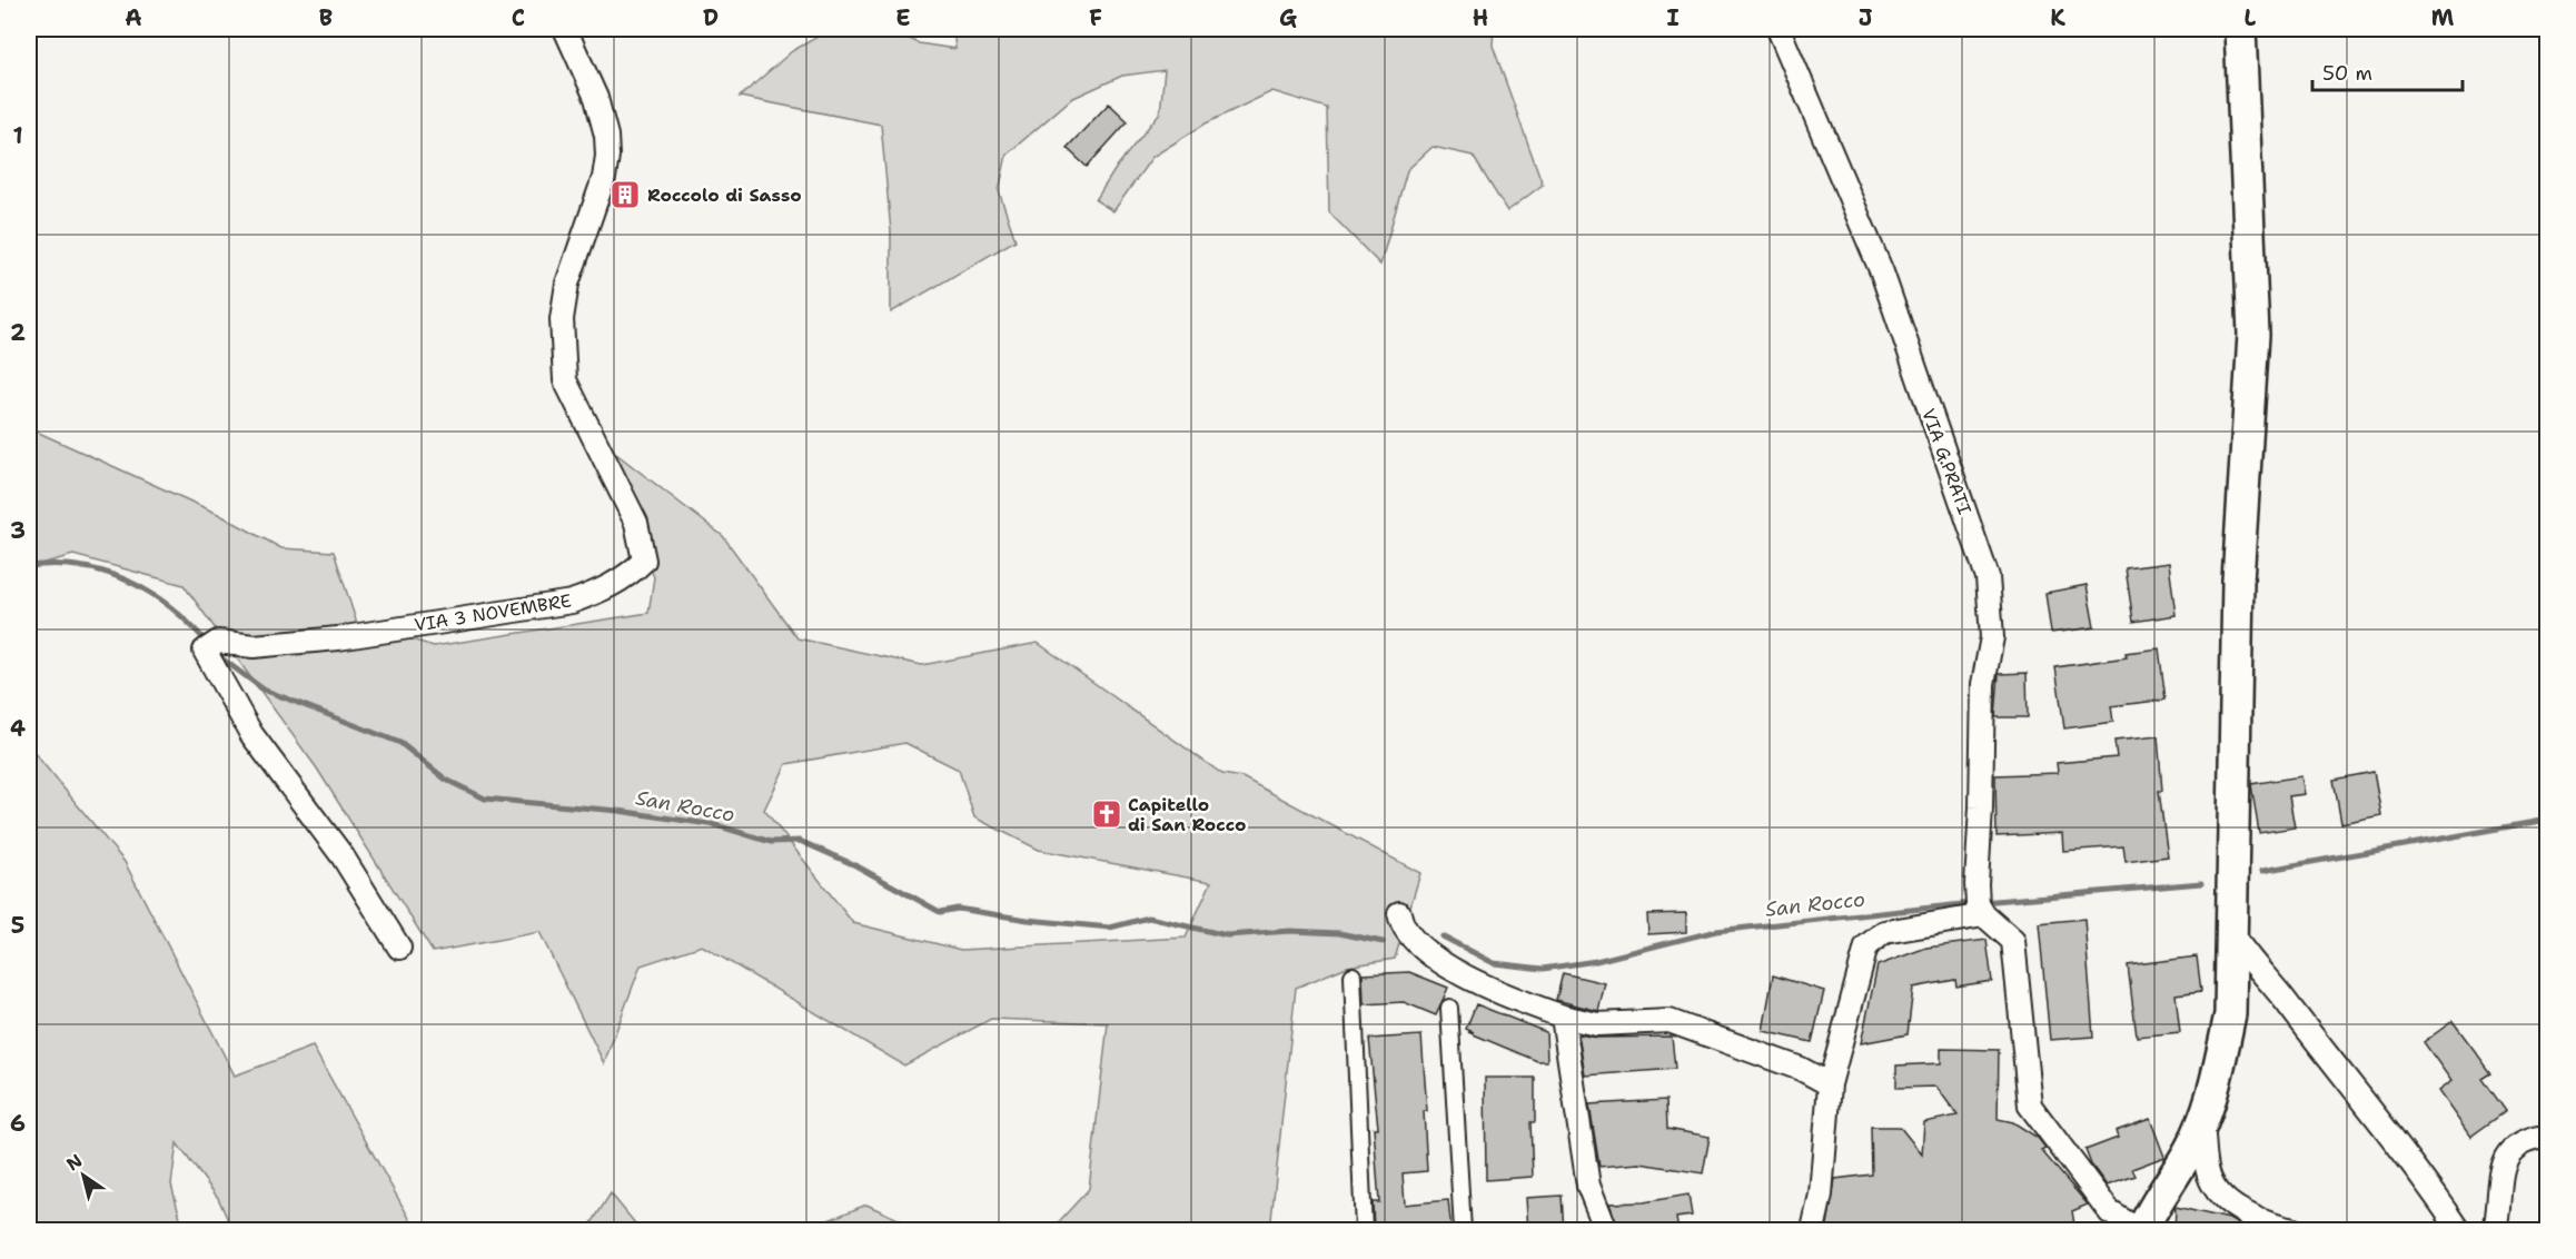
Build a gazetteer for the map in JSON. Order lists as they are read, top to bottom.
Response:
{
  "streets": {
    "street": ["VIA G.PRATI", "VIA 3 NOVEMBRE"]
  },
  "water": ["San Rocco"],
  "places": {
    "building": ["Roccolo di Sasso"],
    "church": ["Capitello di San Rocco"]
  },
  "scale_bar": "50 m",
  "north": "top left",
  "grid": {
    "columns": [
      "A",
      "B",
      "C",
      "D",
      "E",
      "F",
      "G",
      "H",
      "I",
      "J",
      "K",
      "L",
      "M"
    ],
    "rows": [
      "1",
      "2",
      "3",
      "4",
      "5",
      "6"
    ]
  }
}
